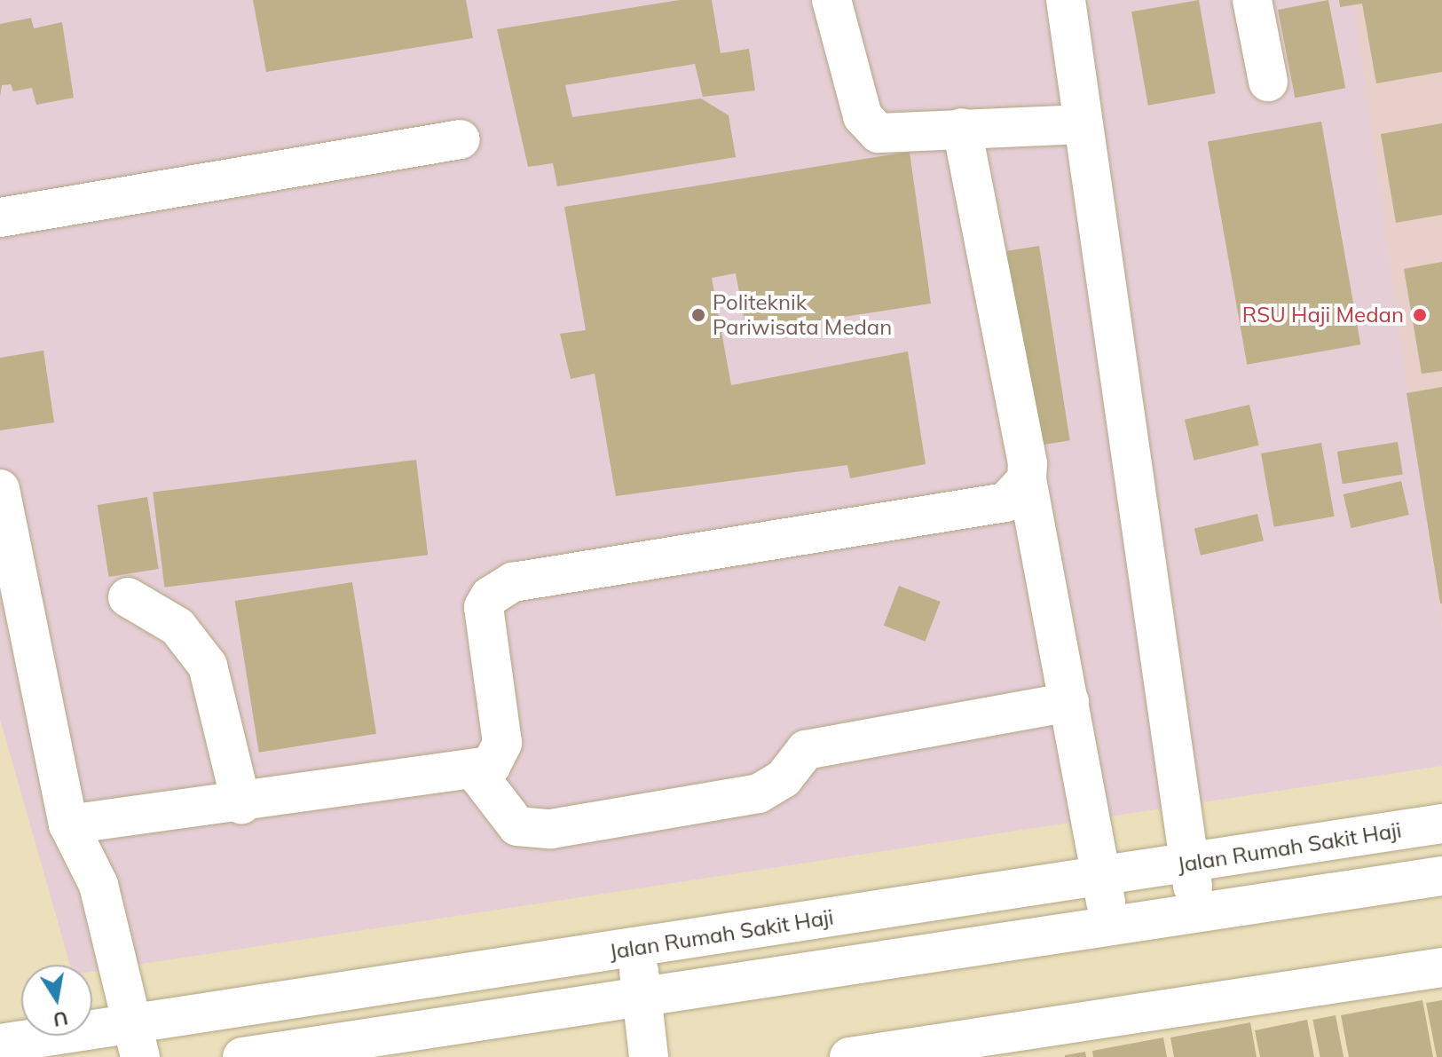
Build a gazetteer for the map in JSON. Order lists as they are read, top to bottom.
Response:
{
  "streets": {
    "street": ["Jalan Rumah Sakit Haji"]
  },
  "places": ["Politeknik Pariwisata Medan", "RSU Haji Medan"],
  "north": "bottom"
}
